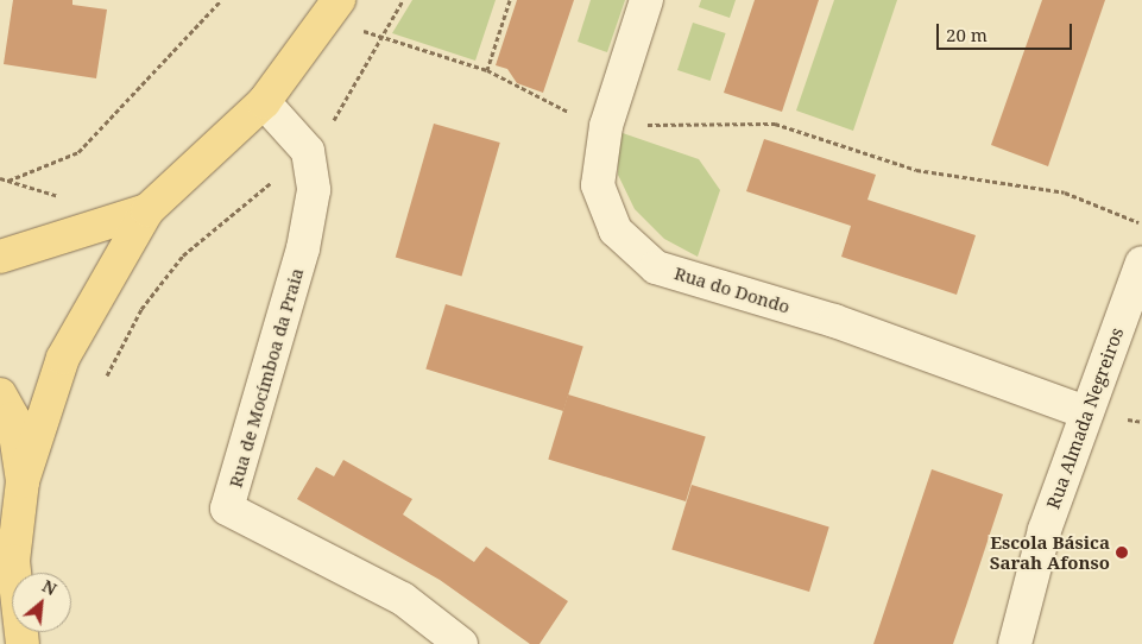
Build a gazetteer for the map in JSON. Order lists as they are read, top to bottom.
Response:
{
  "streets": {
    "street": ["Rua do Dondo", "Rua de Mocímboa da Praia", "Rua Almada Negreiros"]
  },
  "crossings": [
    ["Rua do Dondo", "Rua Almada Negreiros"]
  ],
  "places": ["Escola Básica Sarah Afonso"],
  "scale_bar": "20 m",
  "north": "top right"
}
